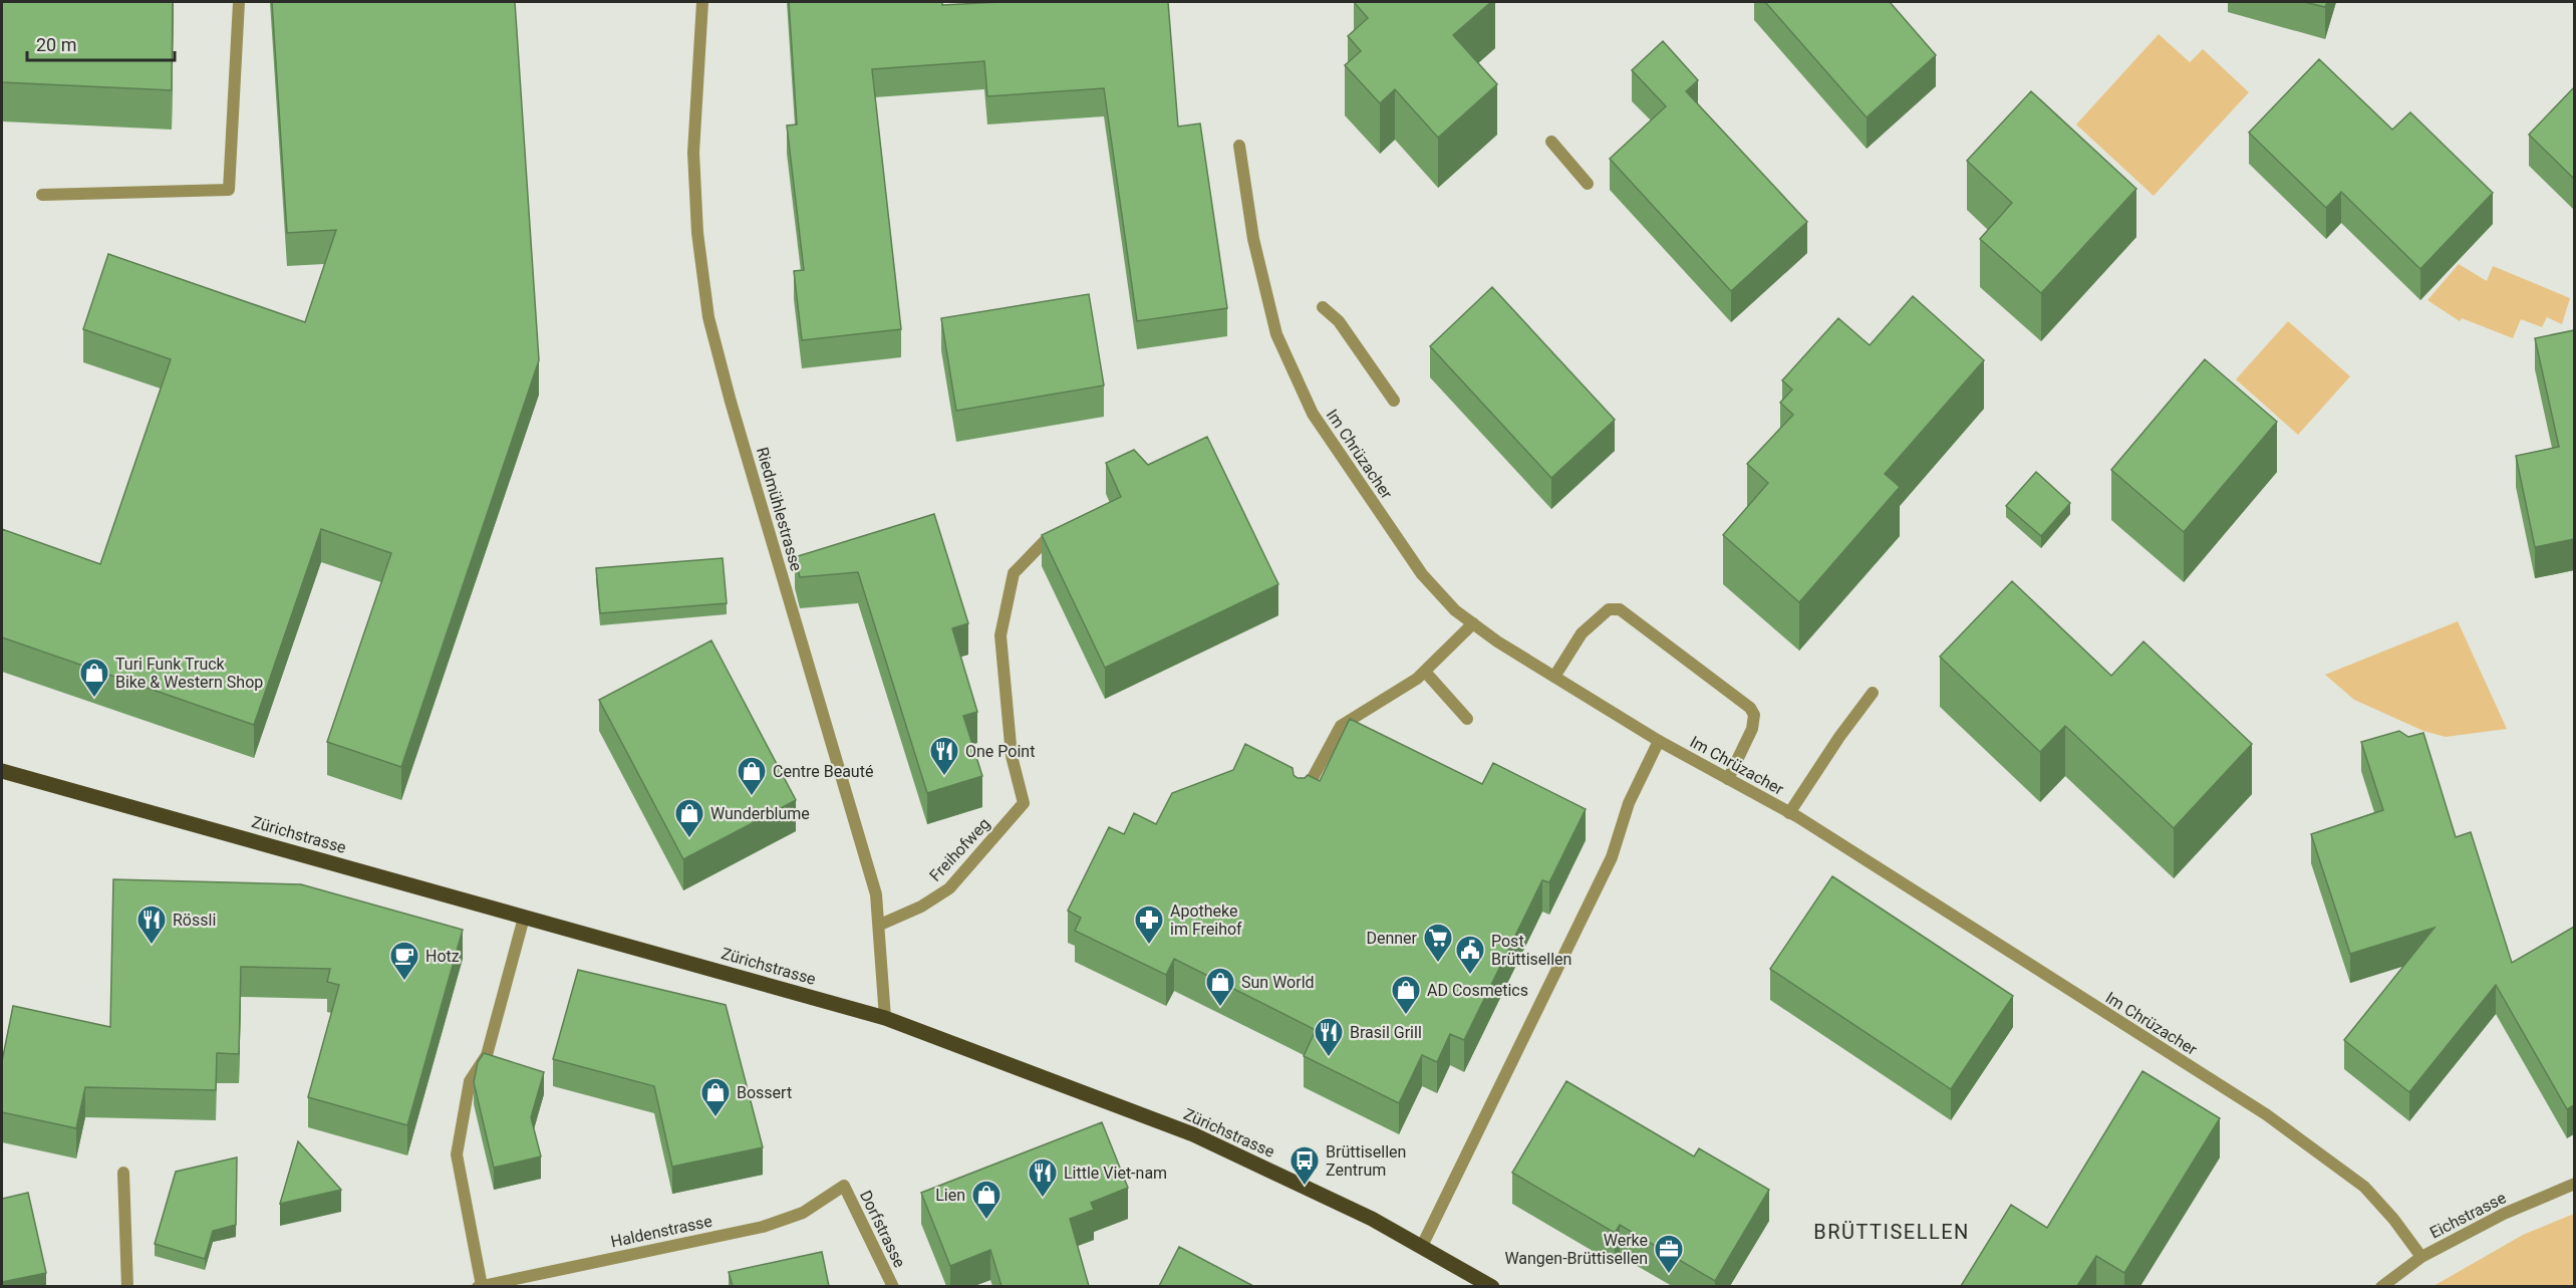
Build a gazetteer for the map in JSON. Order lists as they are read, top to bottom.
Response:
{
  "streets": {
    "main road": ["Zürichstrasse"],
    "street": [
      "Im Chrüzacher",
      "Riedmühlestrasse",
      "Freihofweg",
      "Eichstrasse",
      "Dorfstrasse",
      "Haldenstrasse"
    ]
  },
  "crossings": [
    ["Im Chrüzacher", "Eichstrasse"],
    ["Riedmühlestrasse", "Zürichstrasse"],
    ["Riedmühlestrasse", "Freihofweg"],
    ["Dorfstrasse", "Haldenstrasse"]
  ],
  "districts": ["BRÜTTISELLEN"],
  "places": {
    "shop": [
      "Turi Funk Truck Bike & Western Shop",
      "Centre Beauté",
      "Wunderblume",
      "Sun World",
      "AD Cosmetics",
      "Bossert",
      "Lien"
    ],
    "restaurant": [
      "One Point",
      "Rössli",
      "Brasil Grill",
      "Little Viet-nam"
    ],
    "pharmacy": ["Apotheke im Freihof"],
    "supermarket": ["Denner"],
    "public building": ["Post Brüttisellen"],
    "cafe": ["Hotz"],
    "bus stop": ["Brüttisellen Zentrum"],
    "office": ["Werke Wangen-Brüttisellen"]
  },
  "scale_bar": "20 m"
}
